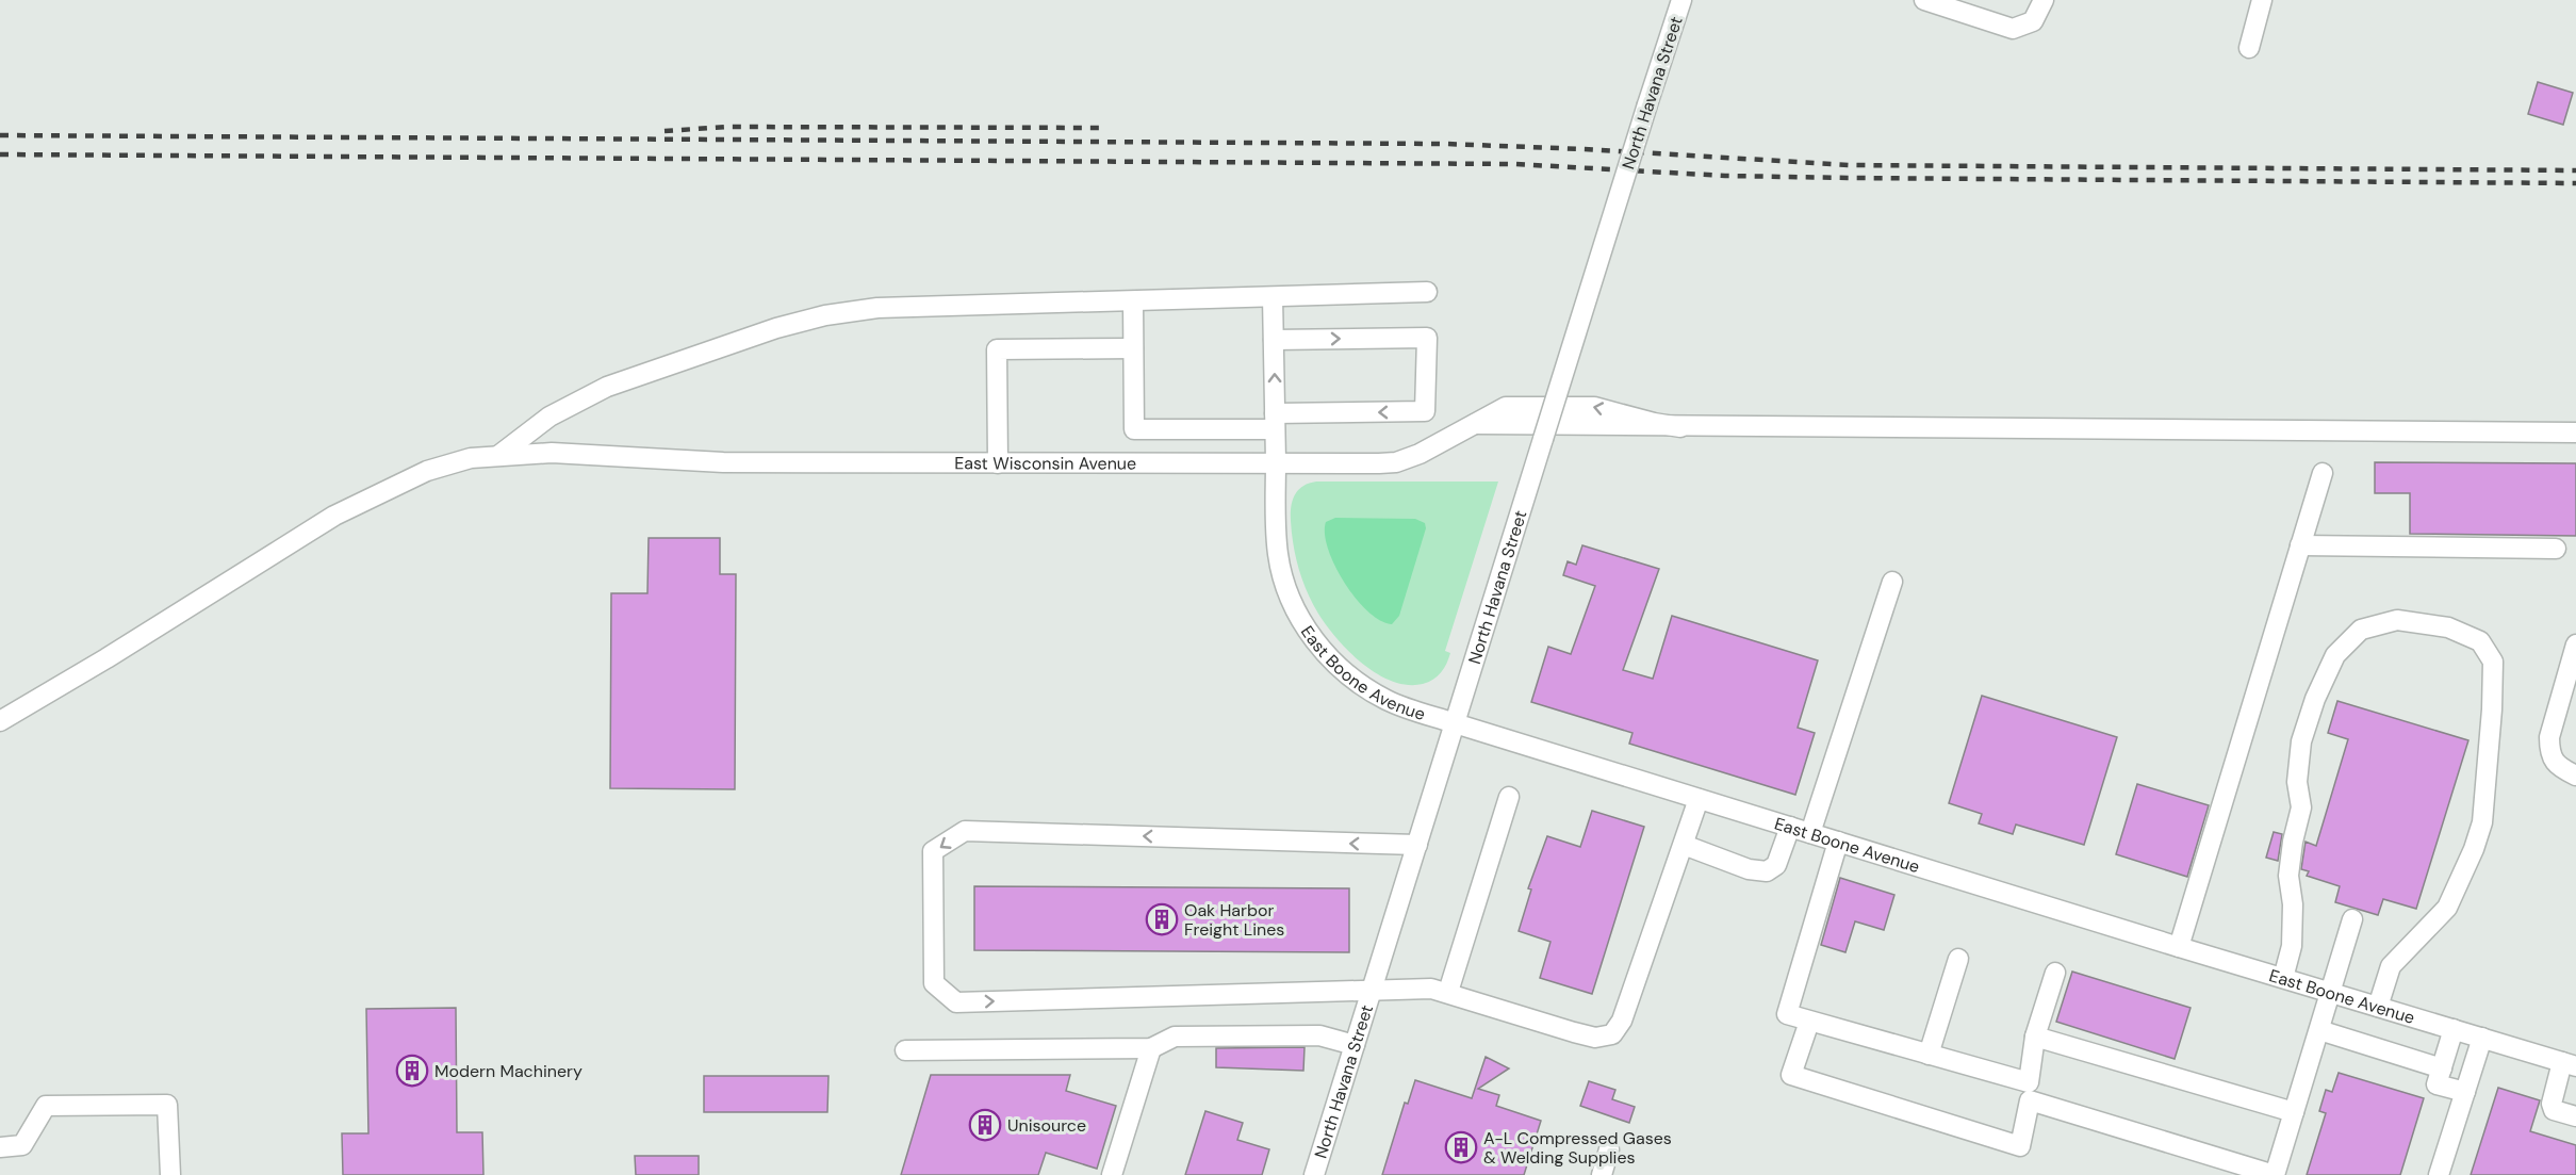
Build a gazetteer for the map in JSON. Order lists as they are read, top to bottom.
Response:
{
  "streets": {
    "street": ["North Havana Street", "East Wisconsin Avenue", "East Boone Avenue"]
  },
  "crossings": [
    ["North Havana Street", "East Boone Avenue"],
    ["East Wisconsin Avenue", "East Boone Avenue"]
  ],
  "places": {
    "building": [
      "Oak Harbor Freight Lines",
      "Modern Machinery",
      "Unisource",
      "A-L Compressed Gases & Welding Supplies"
    ]
  }
}
